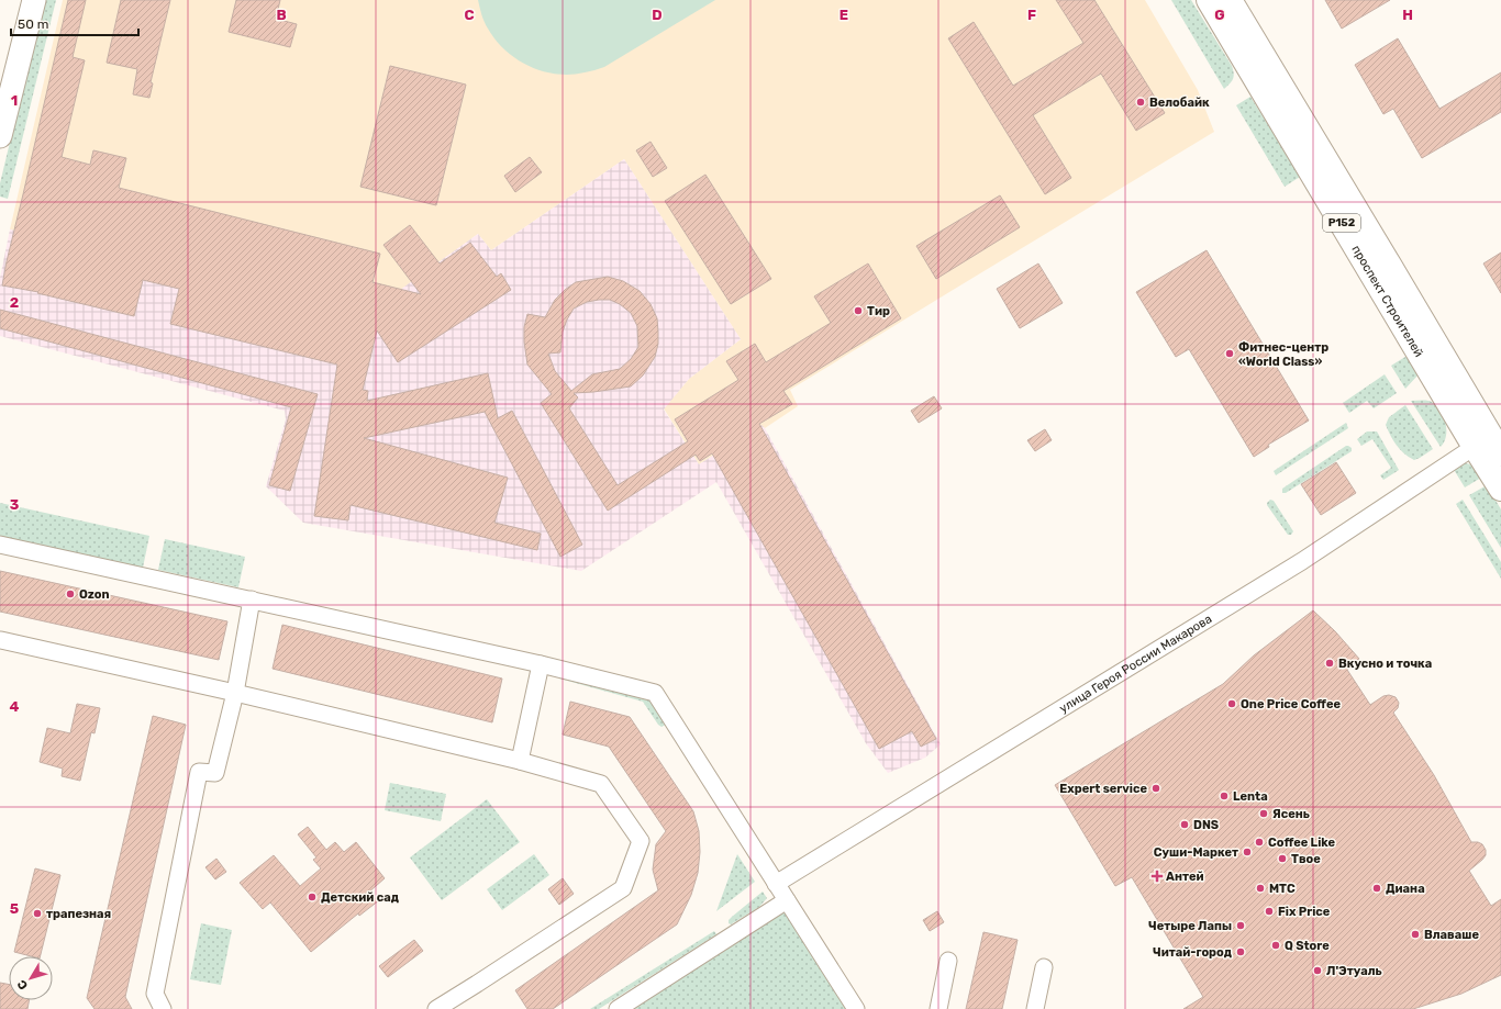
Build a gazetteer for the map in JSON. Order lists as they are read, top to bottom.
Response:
{
  "streets": {
    "main road": ["Р152", "проспект Строителей"],
    "street": ["улица Героя России Макарова"]
  },
  "crossings": [
    ["проспект Строителей", "улица Героя России Макарова"]
  ],
  "places": {
    "other": [
      "Велобайк",
      "Тир",
      "Фитнес-центр «World Class»",
      "Ozon",
      "Вкусно и точка",
      "One Price Coffee",
      "Expert service",
      "Lenta",
      "Ясень",
      "DNS",
      "Coffee Like",
      "Суши-Маркет",
      "Твое",
      "МТС",
      "Диана",
      "Детский сад",
      "Fix Price",
      "трапезная",
      "Четыре Лапы",
      "Влаваше",
      "Q Store",
      "Читай-город",
      "Л'Этуаль"
    ],
    "health": ["Антей"]
  },
  "scale_bar": "50 m",
  "north": "bottom left",
  "grid": {
    "columns": [
      "B",
      "C",
      "D",
      "E",
      "F",
      "G",
      "H"
    ],
    "rows": [
      "1",
      "2",
      "3",
      "4",
      "5"
    ]
  }
}
